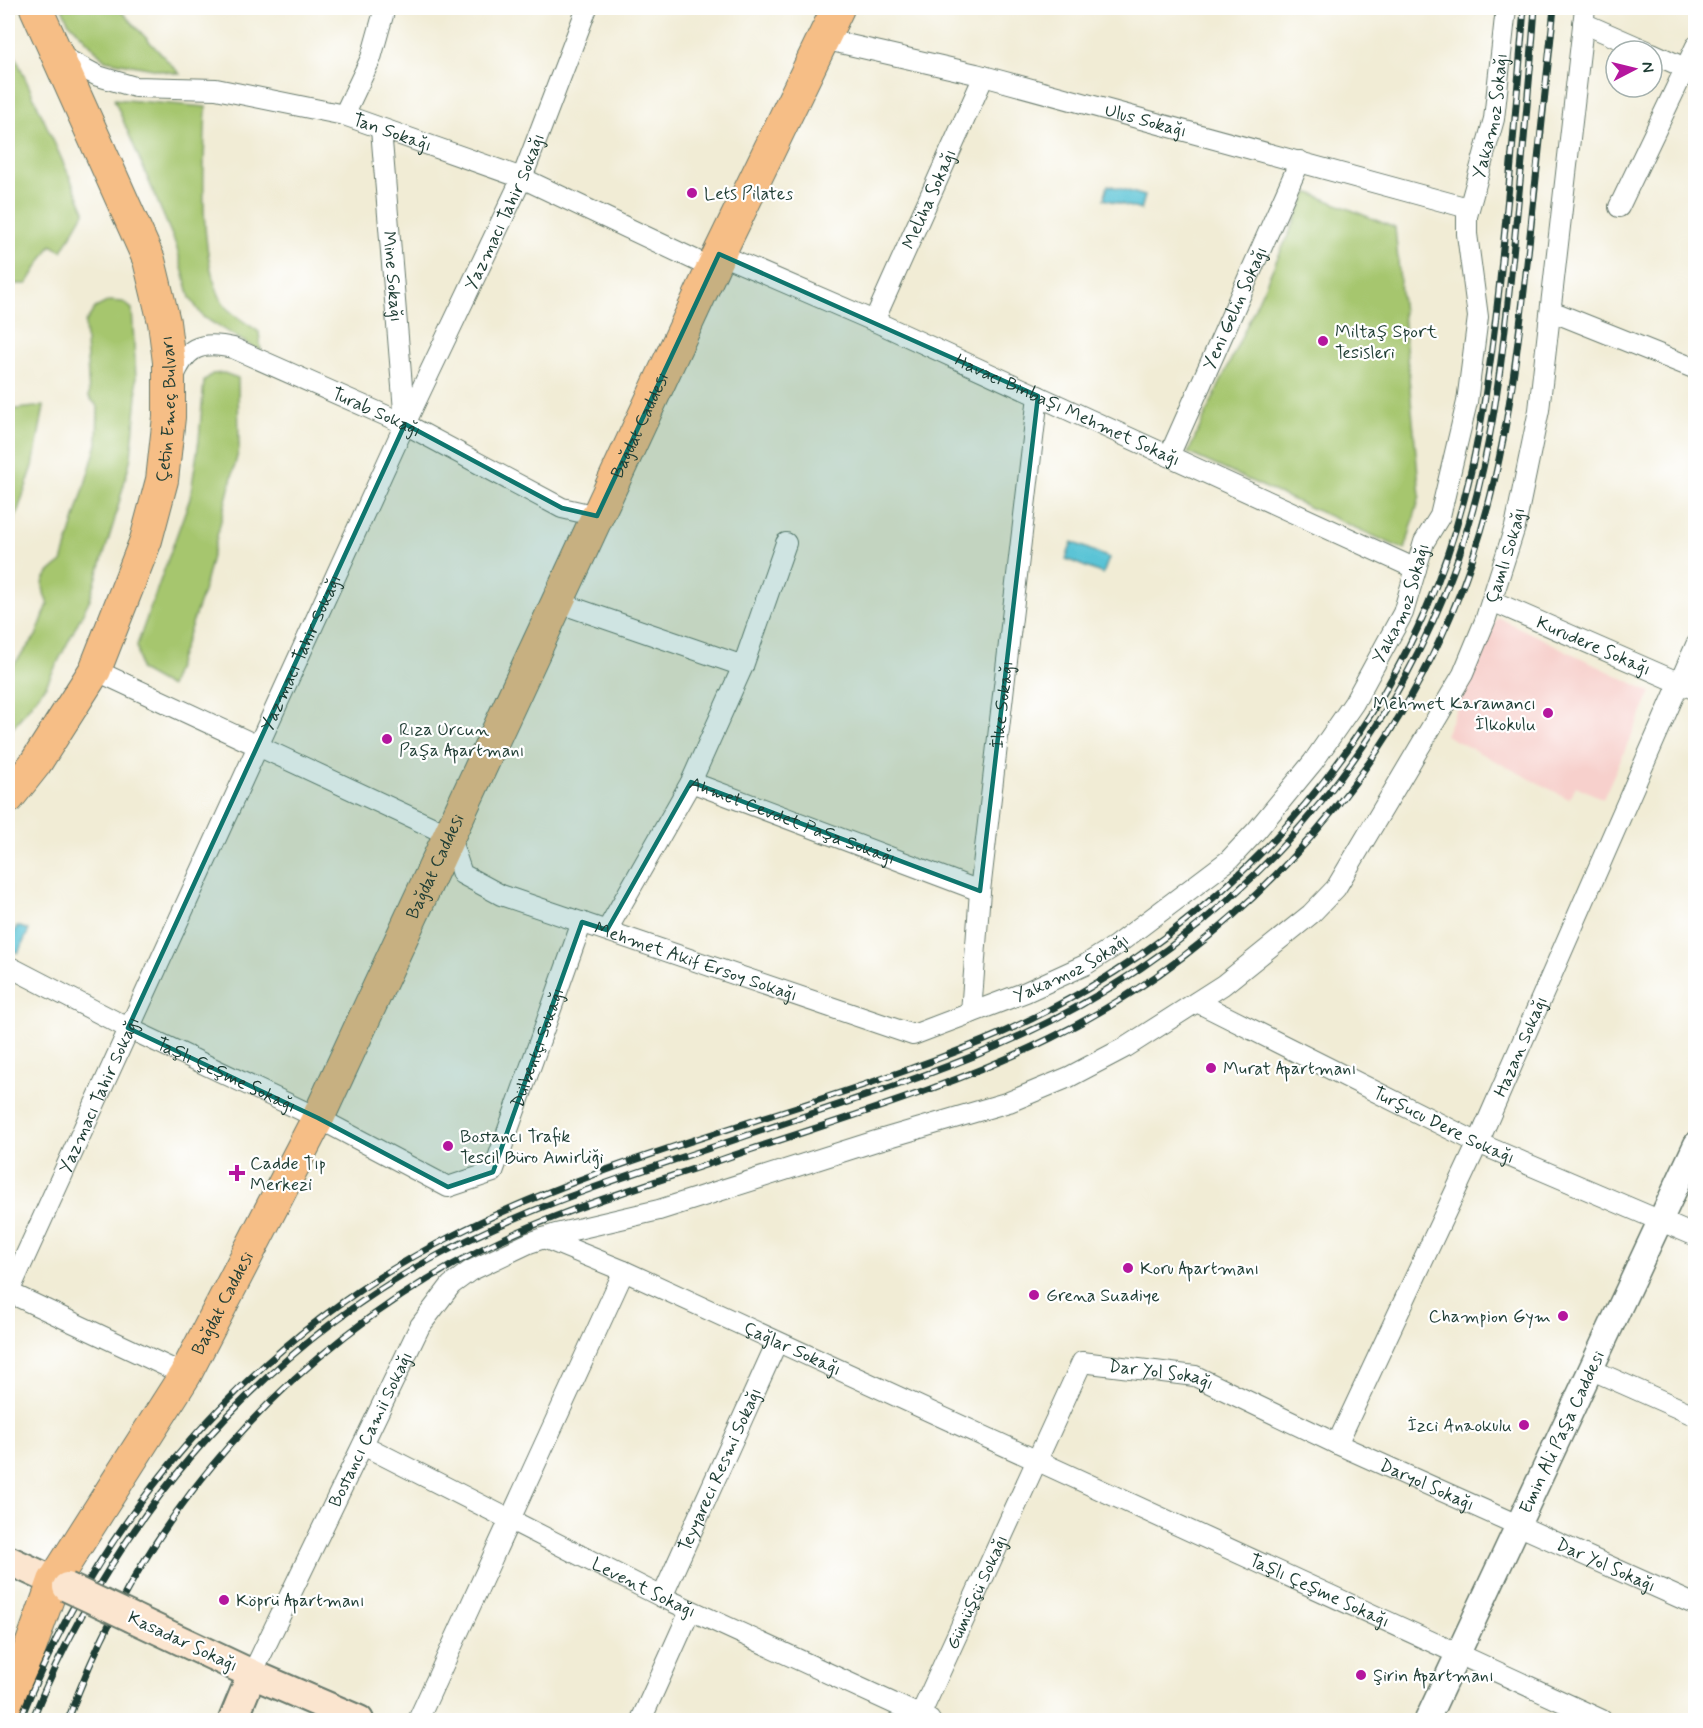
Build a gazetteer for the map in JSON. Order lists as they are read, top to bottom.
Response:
{
  "streets": {
    "main road": ["Çetin Emeç Bulvarı", "Bağdat Caddesi", "Kasadar Sokağı"],
    "street": [
      "Yakamoz Sokağı",
      "Ulus Sokağı",
      "Tan Sokağı",
      "Meliha Sokağı",
      "Yazmacı Tahir Sokağı",
      "Mine Sokağı",
      "Yeni Gelin Sokağı",
      "Havacı Binbaşı Mehmet Sokağı",
      "Turab Sokağı",
      "Çamlı Sokağı",
      "Kurudere Sokağı",
      "İlke Sokağı",
      "Ahmet Cevdet Paşa Sokağı",
      "Mehmet Akif Ersoy Sokağı",
      "Dülbentçi Sokağı",
      "Hazan Sokağı",
      "Taşlı Çeşme Sokağı",
      "Turşucu Dere Sokağı",
      "Çağlar Sokağı",
      "Dar Yol Sokağı",
      "Bostancı Camii Sokağı",
      "Emin Ali Paşa Caddesi",
      "Teyyareci Resmi Sokağı",
      "Daryol Sokağı",
      "Levent Sokağı",
      "Gümüşçü Sokağı"
    ]
  },
  "crossings": [
    ["Yakamoz Sokağı", "Ulus Sokağı"],
    ["Yakamoz Sokağı", "Havacı Binbaşı Mehmet Sokağı"],
    ["Yakamoz Sokağı", "İlke Sokağı"],
    ["Yakamoz Sokağı", "Mehmet Akif Ersoy Sokağı"],
    ["Ulus Sokağı", "Meliha Sokağı"],
    ["Ulus Sokağı", "Yeni Gelin Sokağı"],
    ["Ulus Sokağı", "Bağdat Caddesi"],
    ["Tan Sokağı", "Yazmacı Tahir Sokağı"],
    ["Tan Sokağı", "Mine Sokağı"],
    ["Tan Sokağı", "Çetin Emeç Bulvarı"],
    ["Tan Sokağı", "Havacı Binbaşı Mehmet Sokağı"],
    ["Tan Sokağı", "Bağdat Caddesi"],
    ["Meliha Sokağı", "Havacı Binbaşı Mehmet Sokağı"],
    ["Yazmacı Tahir Sokağı", "Mine Sokağı"],
    ["Yazmacı Tahir Sokağı", "Turab Sokağı"],
    ["Yazmacı Tahir Sokağı", "Taşlı Çeşme Sokağı"],
    ["Mine Sokağı", "Turab Sokağı"],
    ["Yeni Gelin Sokağı", "Havacı Binbaşı Mehmet Sokağı"],
    ["Çetin Emeç Bulvarı", "Turab Sokağı"],
    ["Havacı Binbaşı Mehmet Sokağı", "Bağdat Caddesi"],
    ["Havacı Binbaşı Mehmet Sokağı", "İlke Sokağı"],
    ["Turab Sokağı", "Bağdat Caddesi"],
    ["Bağdat Caddesi", "Mehmet Akif Ersoy Sokağı"],
    ["Bağdat Caddesi", "Taşlı Çeşme Sokağı"],
    ["Bağdat Caddesi", "Kasadar Sokağı"],
    ["Çamlı Sokağı", "Kurudere Sokağı"],
    ["Çamlı Sokağı", "Turşucu Dere Sokağı"],
    ["Çamlı Sokağı", "Çağlar Sokağı"],
    ["Çamlı Sokağı", "Bostancı Camii Sokağı"],
    ["Kurudere Sokağı", "Hazan Sokağı"],
    ["İlke Sokağı", "Ahmet Cevdet Paşa Sokağı"],
    ["İlke Sokağı", "Mehmet Akif Ersoy Sokağı"],
    ["Mehmet Akif Ersoy Sokağı", "Dülbentçi Sokağı"],
    ["Dülbentçi Sokağı", "Taşlı Çeşme Sokağı"],
    ["Hazan Sokağı", "Turşucu Dere Sokağı"],
    ["Hazan Sokağı", "Dar Yol Sokağı"],
    ["Hazan Sokağı", "Daryol Sokağı"],
    ["Taşlı Çeşme Sokağı", "Çağlar Sokağı"],
    ["Taşlı Çeşme Sokağı", "Dar Yol Sokağı"],
    ["Taşlı Çeşme Sokağı", "Emin Ali Paşa Caddesi"],
    ["Taşlı Çeşme Sokağı", "Gümüşçü Sokağı"],
    ["Turşucu Dere Sokağı", "Emin Ali Paşa Caddesi"],
    ["Çağlar Sokağı", "Dar Yol Sokağı"],
    ["Çağlar Sokağı", "Bostancı Camii Sokağı"],
    ["Çağlar Sokağı", "Teyyareci Resmi Sokağı"],
    ["Çağlar Sokağı", "Gümüşçü Sokağı"],
    ["Dar Yol Sokağı", "Emin Ali Paşa Caddesi"],
    ["Dar Yol Sokağı", "Daryol Sokağı"],
    ["Dar Yol Sokağı", "Gümüşçü Sokağı"],
    ["Bostancı Camii Sokağı", "Levent Sokağı"],
    ["Bostancı Camii Sokağı", "Kasadar Sokağı"],
    ["Emin Ali Paşa Caddesi", "Daryol Sokağı"],
    ["Teyyareci Resmi Sokağı", "Levent Sokağı"],
    ["Levent Sokağı", "Gümüşçü Sokağı"]
  ],
  "places": {
    "other": [
      "Lets Pilates",
      "Miltaş Sport Tesisleri",
      "Mehmet Karamancı İlkokulu",
      "Rıza Urcun Paşa Apartmanı",
      "Murat Apartmanı",
      "Bostancı Trafik Tescil Büro Amirliği",
      "Koru Apartmanı",
      "Grena Suadiye",
      "Champion Gym",
      "İzci Anaokulu",
      "Köprü Apartmanı",
      "Şirin Apartmanı"
    ],
    "health": ["Cadde Tıp Merkezi"]
  },
  "north": "right"
}
